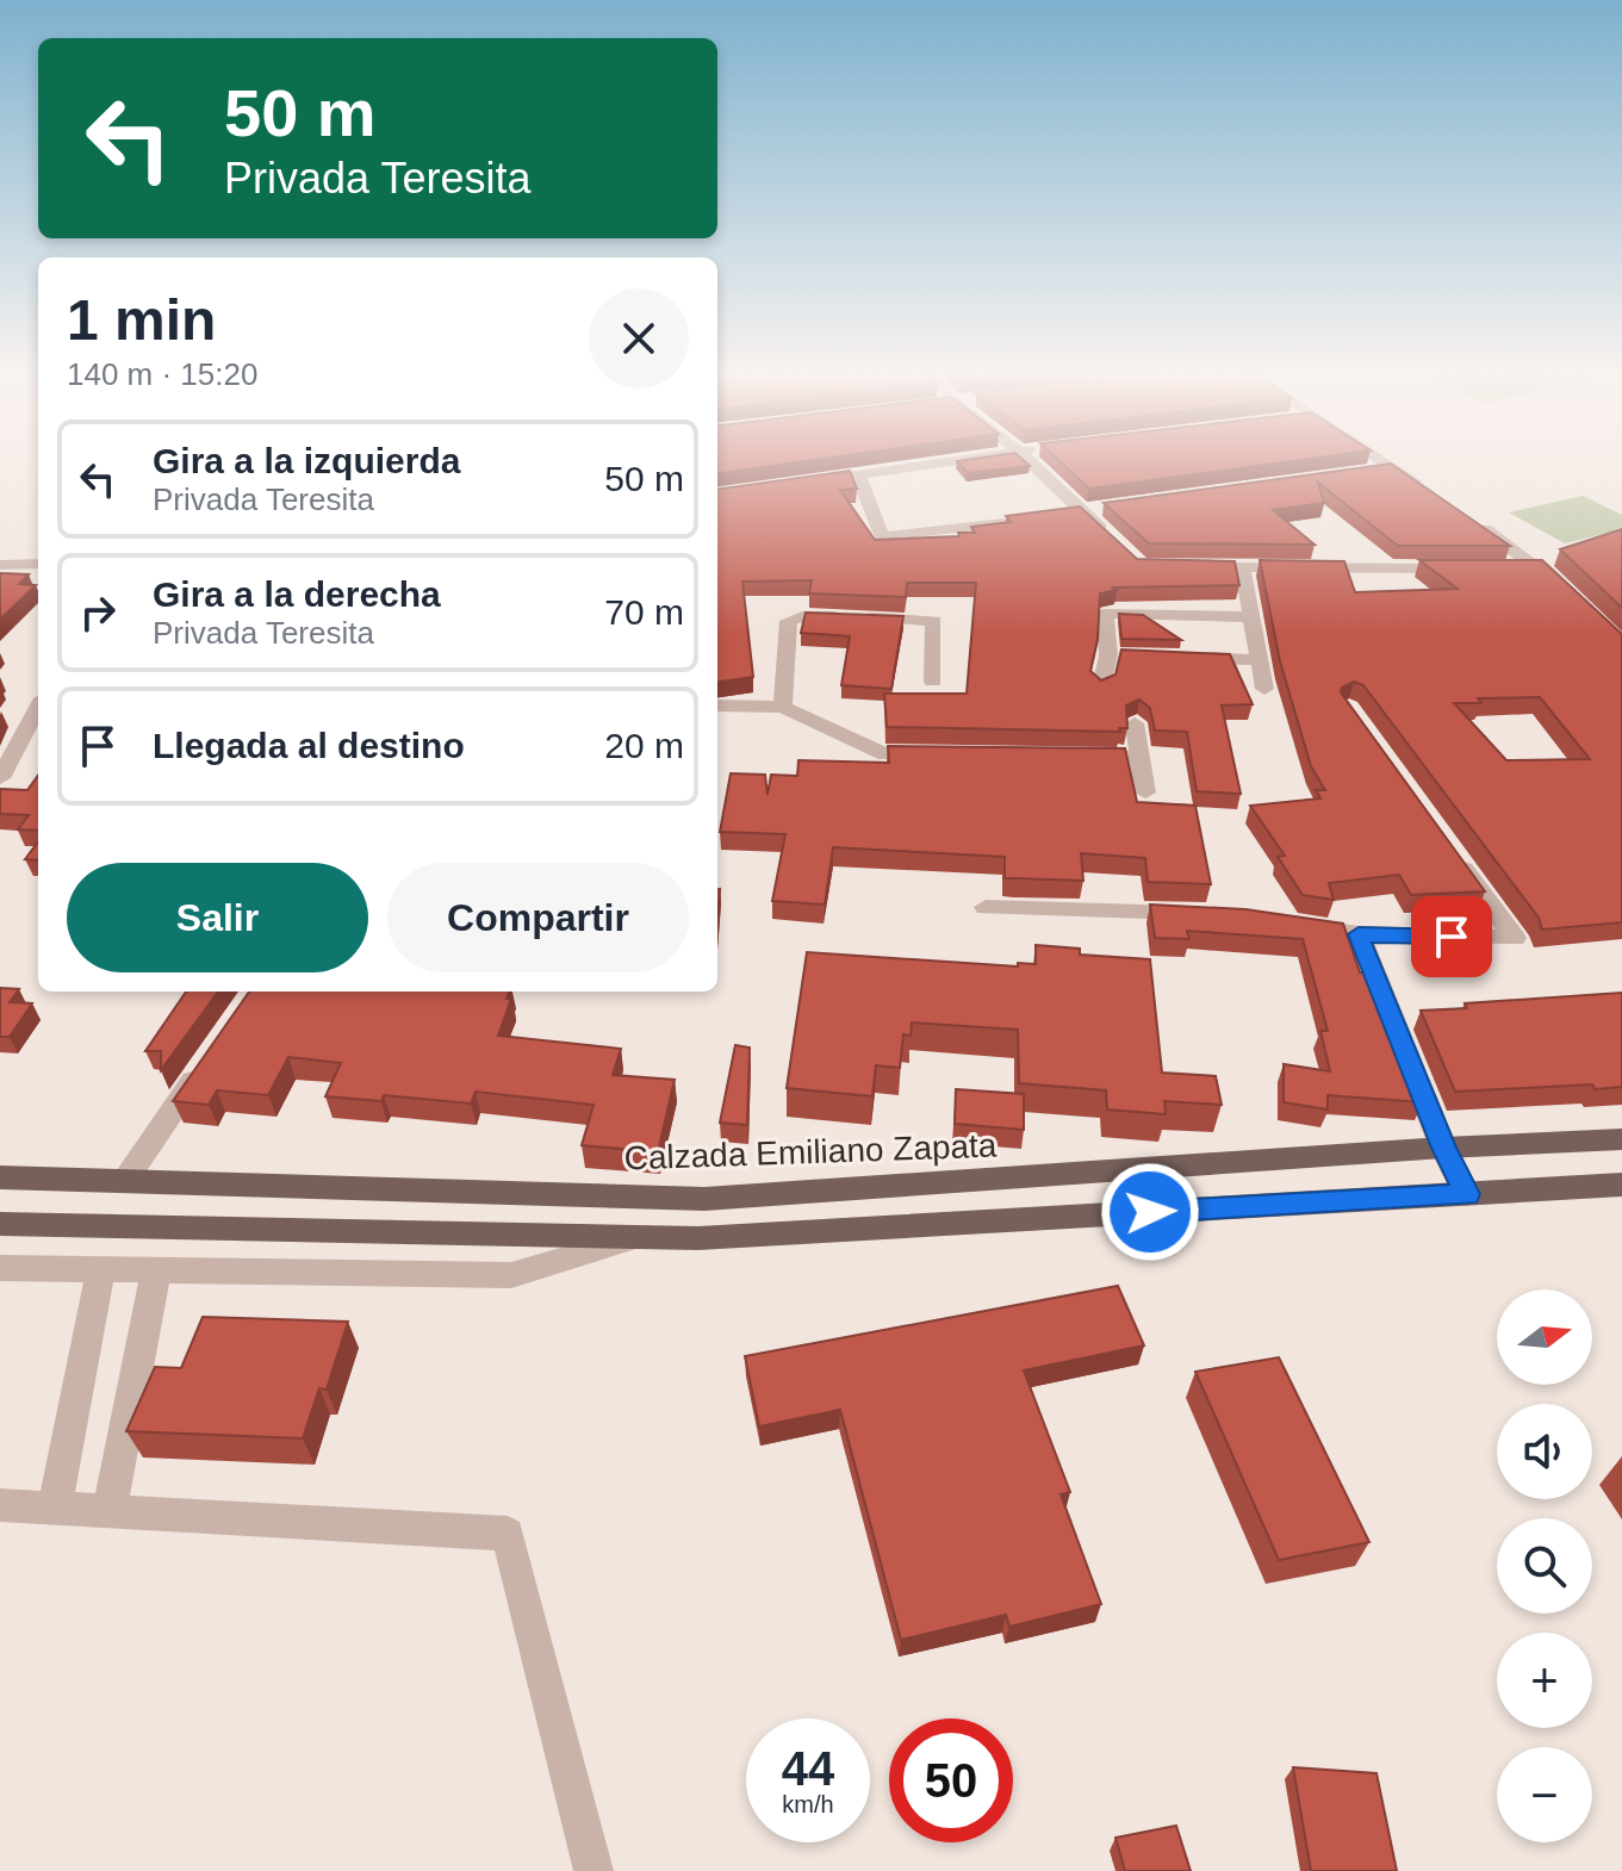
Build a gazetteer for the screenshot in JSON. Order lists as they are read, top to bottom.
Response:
{
  "streets": {
    "main road": ["Calzada Emiliano Zapata"]
  },
  "north": "right",
  "page": {
    "turn": ["50 m", "Privada Teresita"],
    "heading": ["1 min", "140 m · 15:20"],
    "list": [
      {
        "name": "Gira a la izquierda",
        "note": "Privada Teresita",
        "value": "50 m"
      },
      {
        "name": "Gira a la derecha",
        "note": "Privada Teresita",
        "value": "70 m"
      },
      {
        "name": "Llegada al destino",
        "value": "20 m"
      }
    ],
    "buttons": ["Salir", "Compartir"],
    "map_buttons": ["+", "−"],
    "speed": "44 km/h",
    "limit": "50"
  }
}
